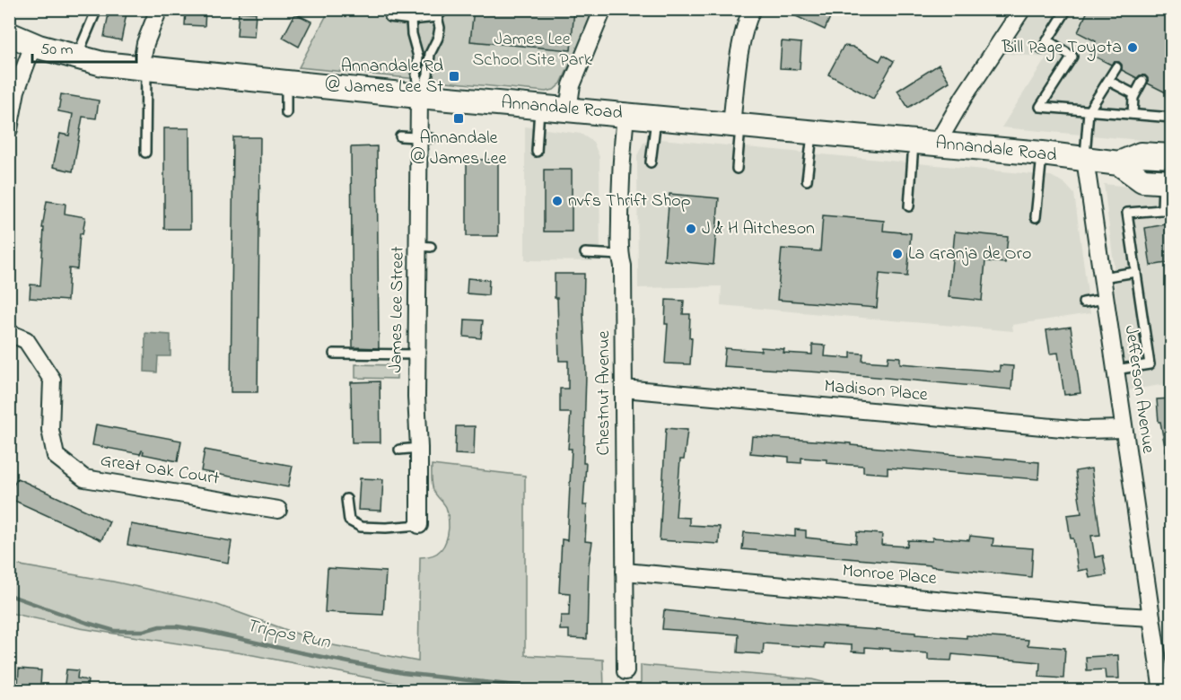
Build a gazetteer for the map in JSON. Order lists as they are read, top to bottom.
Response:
{
  "streets": {
    "main road": ["Annandale Road"],
    "street": [
      "James Lee Street",
      "Jefferson Avenue",
      "Madison Place",
      "Chestnut Avenue",
      "Great Oak Court",
      "Monroe Place"
    ]
  },
  "crossings": [
    ["Annandale Road", "James Lee Street"],
    ["Annandale Road", "Jefferson Avenue"],
    ["Annandale Road", "Chestnut Avenue"],
    ["Jefferson Avenue", "Madison Place"],
    ["Jefferson Avenue", "Monroe Place"],
    ["Madison Place", "Chestnut Avenue"],
    ["Chestnut Avenue", "Monroe Place"]
  ],
  "water": ["Tripps Run"],
  "parks": ["James Lee School Site Park"],
  "places": {
    "other": [
      "Bill Page Toyota",
      "nvfs Thrift Shop",
      "J & H Aitcheson",
      "La Granja de Oro"
    ],
    "transit": ["Annandale Rd @ James Lee St", "Annandale @ James Lee"]
  },
  "scale_bar": "50 m"
}
